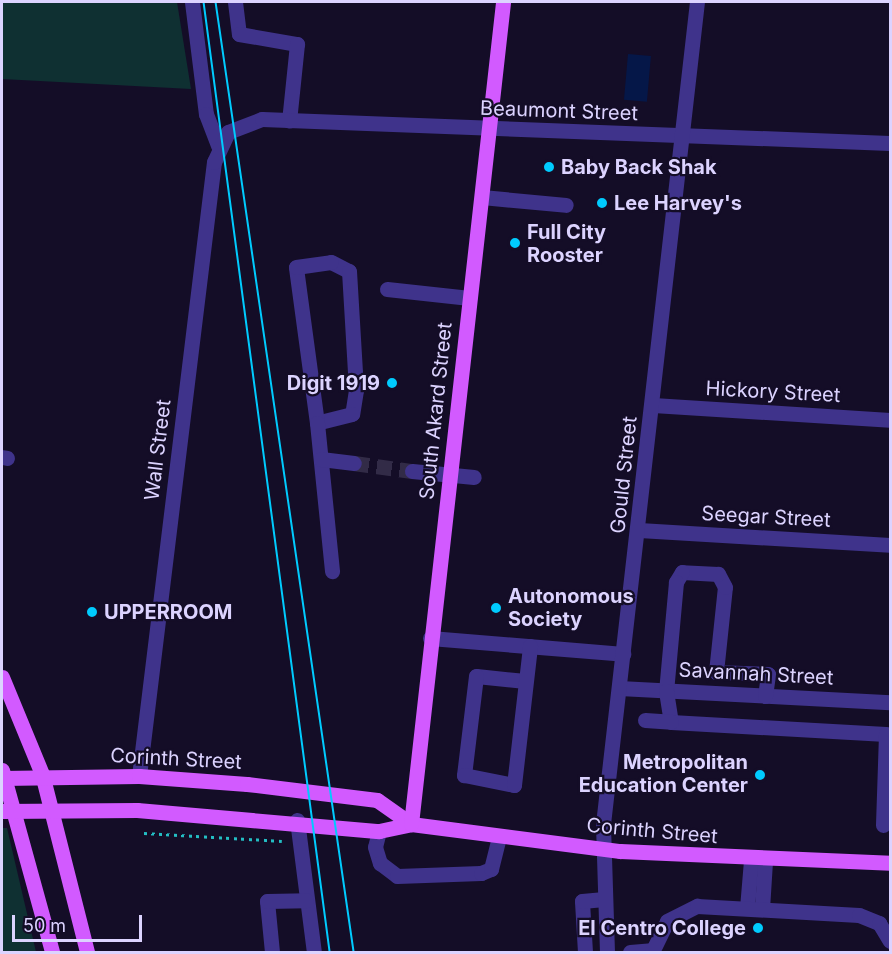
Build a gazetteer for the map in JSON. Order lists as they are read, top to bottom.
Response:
{
  "streets": {
    "main road": ["South Akard Street", "Corinth Street"],
    "street": [
      "Beaumont Street",
      "Hickory Street",
      "Wall Street",
      "Gould Street",
      "Seegar Street",
      "Savannah Street"
    ]
  },
  "crossings": [
    ["Beaumont Street", "South Akard Street"],
    ["Beaumont Street", "Wall Street"],
    ["Beaumont Street", "Gould Street"],
    ["Hickory Street", "Gould Street"],
    ["South Akard Street", "Corinth Street"],
    ["Wall Street", "Corinth Street"],
    ["Gould Street", "Seegar Street"],
    ["Gould Street", "Savannah Street"],
    ["Gould Street", "Corinth Street"]
  ],
  "places": [
    "Baby Back Shak",
    "Lee Harvey's",
    "Full City Rooster",
    "Digit 1919",
    "Autonomous Society",
    "UPPERROOM",
    "Metropolitan Education Center",
    "El Centro College"
  ],
  "scale_bar": "50 m"
}
